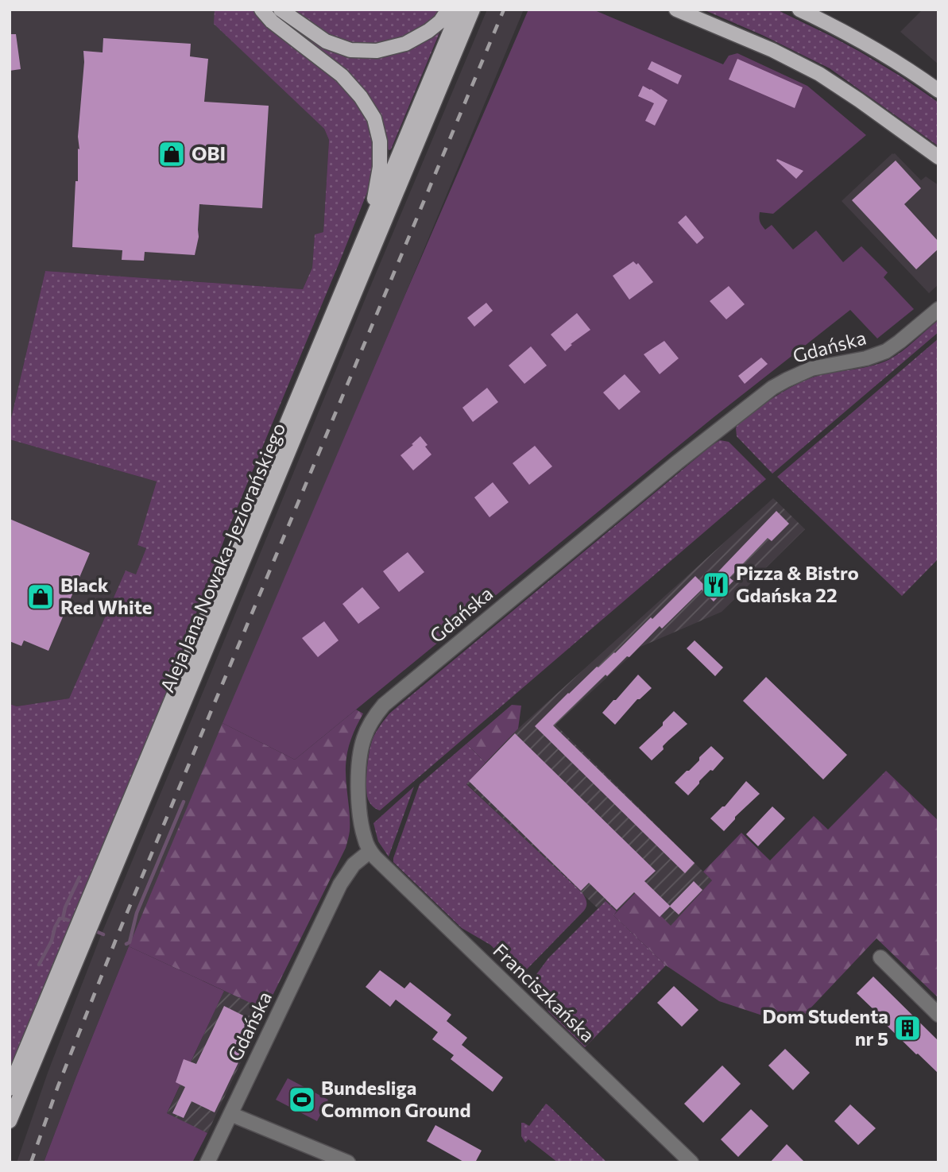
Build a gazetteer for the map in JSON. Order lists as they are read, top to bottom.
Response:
{
  "streets": {
    "main road": ["Aleja Jana Nowaka-Jeziorańskiego"],
    "street": ["Gdańska", "Franciszkańska"]
  },
  "crossings": [
    ["Gdańska", "Franciszkańska"]
  ],
  "places": {
    "shop": ["OBI", "Black Red White"],
    "restaurant": ["Pizza & Bistro Gdańska 22"],
    "building": ["Dom Studenta nr 5"],
    "sports": ["Bundesliga Common Ground"]
  }
}
